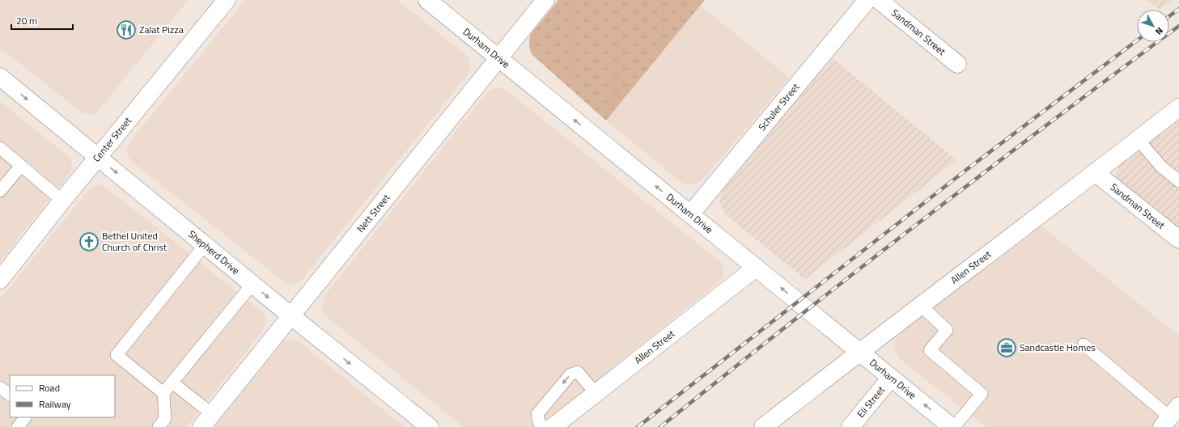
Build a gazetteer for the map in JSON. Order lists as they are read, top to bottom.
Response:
{
  "streets": {
    "street": [
      "Sandman Street",
      "Durham Drive",
      "Schuler Street",
      "Center Street",
      "Nett Street",
      "Shepherd Drive",
      "Allen Street",
      "Eli Street"
    ]
  },
  "crossings": [
    ["Sandman Street", "Allen Street"],
    ["Durham Drive", "Schuler Street"],
    ["Durham Drive", "Nett Street"],
    ["Durham Drive", "Allen Street"],
    ["Durham Drive", "Eli Street"],
    ["Center Street", "Shepherd Drive"],
    ["Nett Street", "Shepherd Drive"]
  ],
  "one_way": ["Durham Drive", "Shepherd Drive"],
  "places": {
    "restaurant": ["Zalat Pizza"],
    "church": ["Bethel United Church of Christ"],
    "office": ["Sandcastle Homes"]
  },
  "legend": ["Road", "Railway"],
  "scale_bar": "20 m",
  "north": "bottom right"
}
